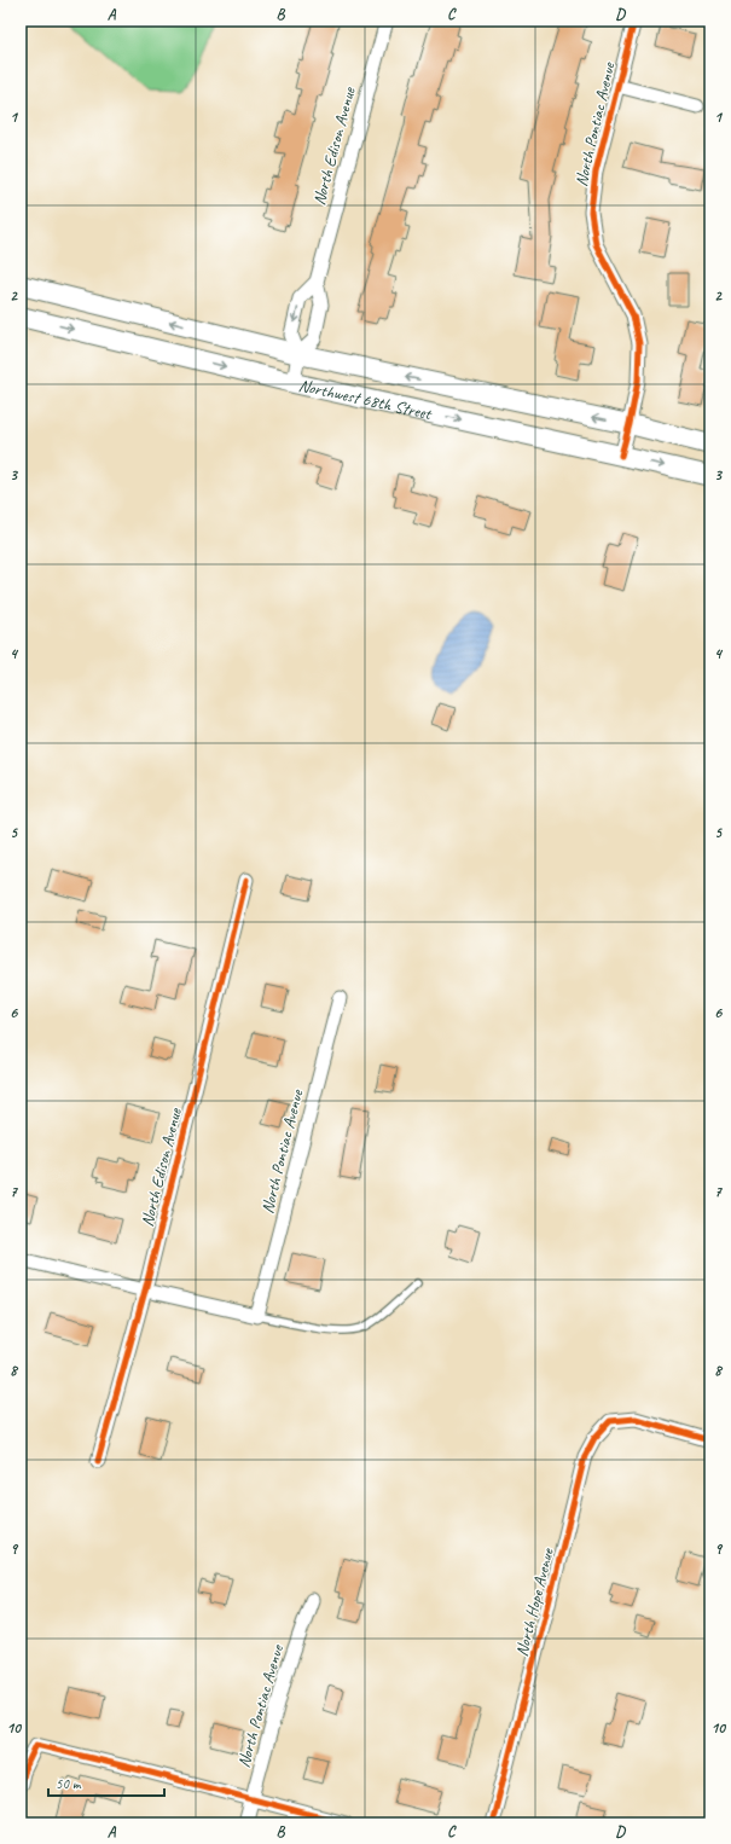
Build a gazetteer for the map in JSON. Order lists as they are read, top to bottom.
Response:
{
  "streets": {
    "main road": ["Northwest 68th Street"],
    "street": ["North Pontiac Avenue", "North Edison Avenue", "North Hope Avenue"]
  },
  "crossings": [
    ["North Pontiac Avenue", "Northwest 68th Street"],
    ["North Edison Avenue", "Northwest 68th Street"]
  ],
  "scale_bar": "50 m",
  "grid": {
    "columns": [
      "A",
      "B",
      "C",
      "D"
    ],
    "rows": [
      "1",
      "2",
      "3",
      "4",
      "5",
      "6",
      "7",
      "8",
      "9",
      "10"
    ]
  }
}
